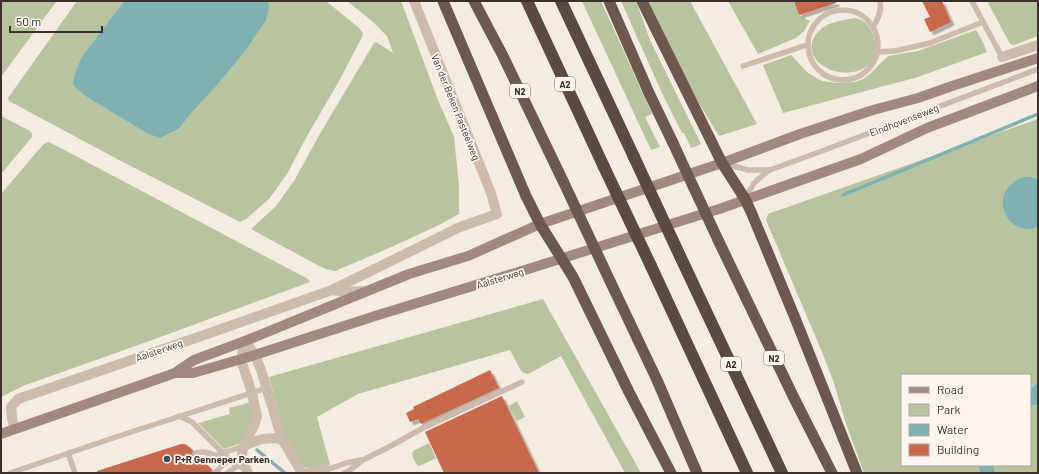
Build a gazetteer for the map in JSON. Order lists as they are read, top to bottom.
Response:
{
  "streets": {
    "highway": ["A2", "N2"],
    "main road": ["Eindhovenseweg", "Aalsterweg"],
    "street": ["Van der Beken Pasteelweg"]
  },
  "crossings": [
    ["Van der Beken Pasteelweg", "Aalsterweg"],
    ["Eindhovenseweg", "Aalsterweg"]
  ],
  "places": ["P+R Genneper Parken"],
  "legend": [
    "Road",
    "Park",
    "Water",
    "Building"
  ],
  "scale_bar": "50 m"
}
